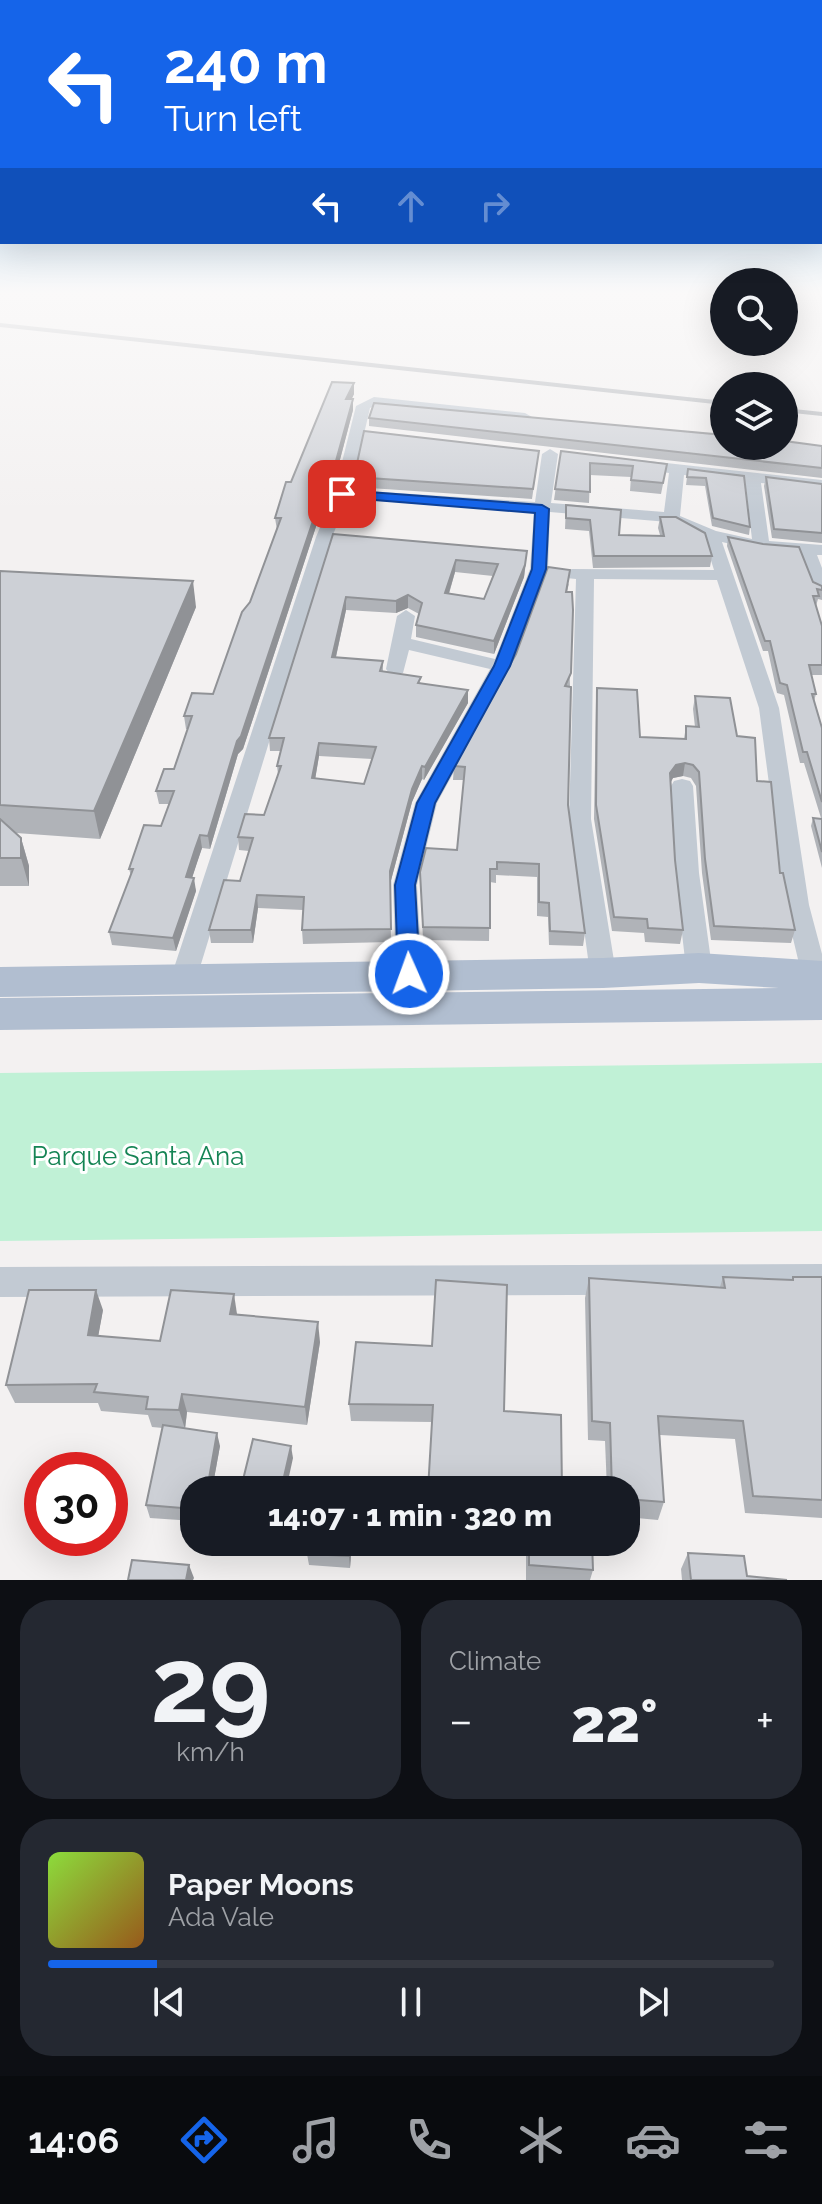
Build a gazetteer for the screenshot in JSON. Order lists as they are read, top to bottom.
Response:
{
  "parks": ["Parque Santa Ana"],
  "page": {
    "turn": ["240 m", "Turn left"],
    "limit": "30",
    "trip": "14:07 · 1 min · 320 m",
    "tile": [
      ["29", "km/h"],
      "Climate"
    ],
    "heat": ["−", "22°", "+"],
    "song": ["Paper Moons", "Ada Vale"],
    "tabs": "14:06"
  }
}
